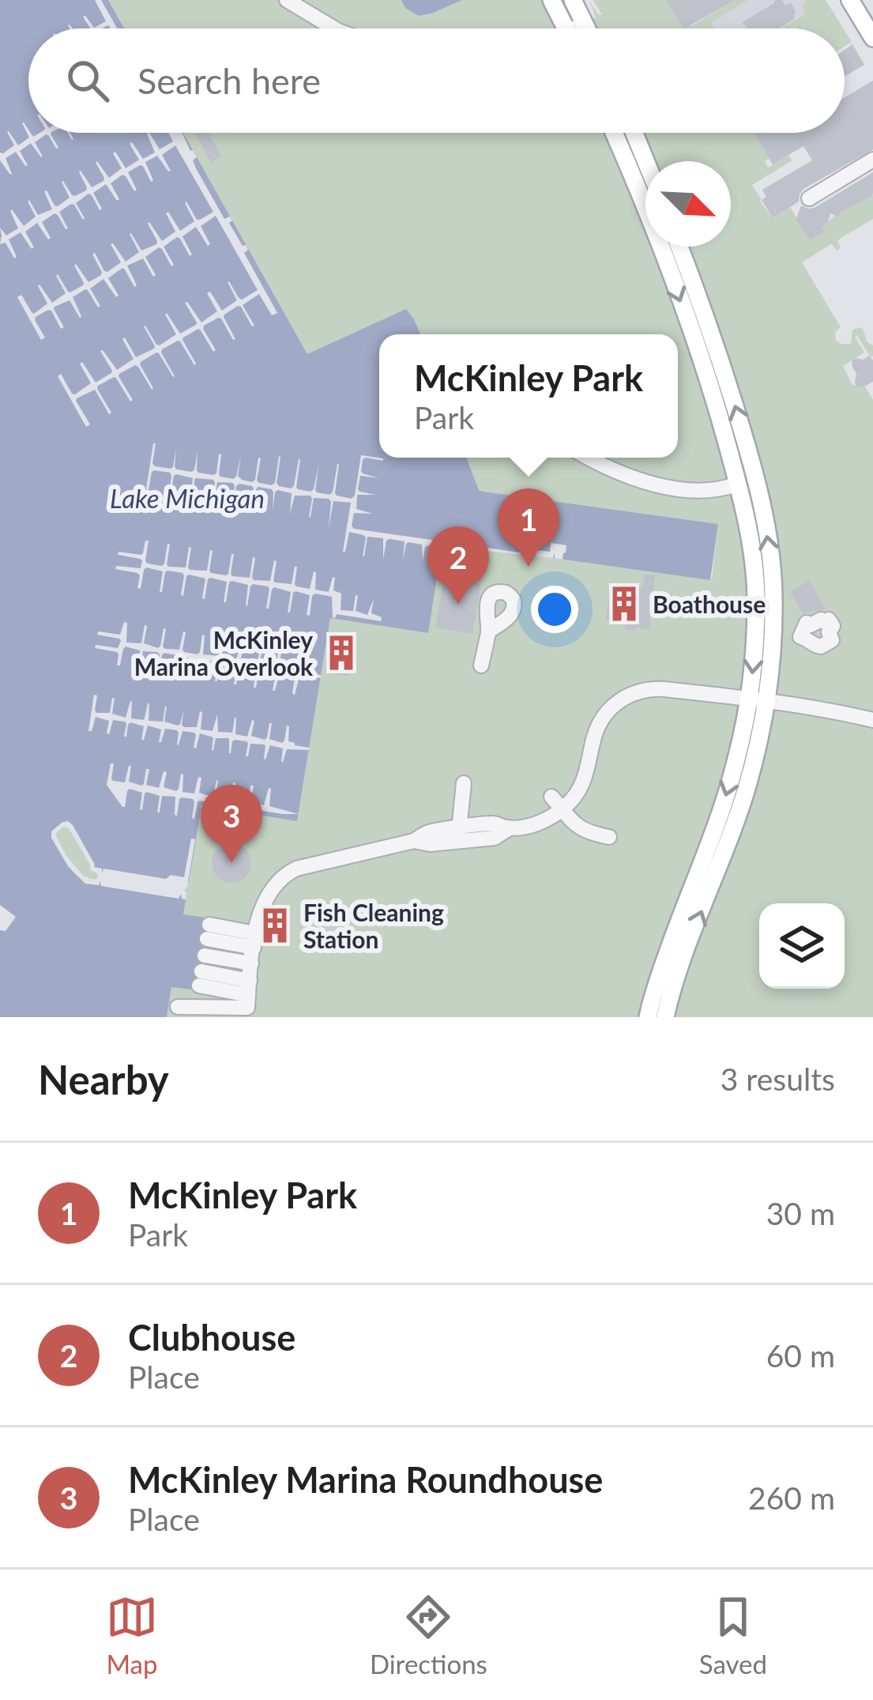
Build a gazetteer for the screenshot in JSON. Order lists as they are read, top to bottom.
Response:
{
  "water": ["Lake Michigan"],
  "places": {
    "building": ["Boathouse", "McKinley Marina Overlook", "Fish Cleaning Station"]
  },
  "north": "bottom right",
  "page": {
    "search": "Search here",
    "popup": ["McKinley Park", "Park"],
    "pins": ["1", "2", "3"],
    "heading": ["Nearby", "3 results"],
    "list": [
      {
        "mark": "1",
        "name": "McKinley Park",
        "note": "Park",
        "value": "30 m"
      },
      {
        "mark": "2",
        "name": "Clubhouse",
        "note": "Place",
        "value": "60 m"
      },
      {
        "mark": "3",
        "name": "McKinley Marina Roundhouse",
        "note": "Place",
        "value": "260 m"
      }
    ],
    "nav": ["Map", "Directions", "Saved"]
  }
}
